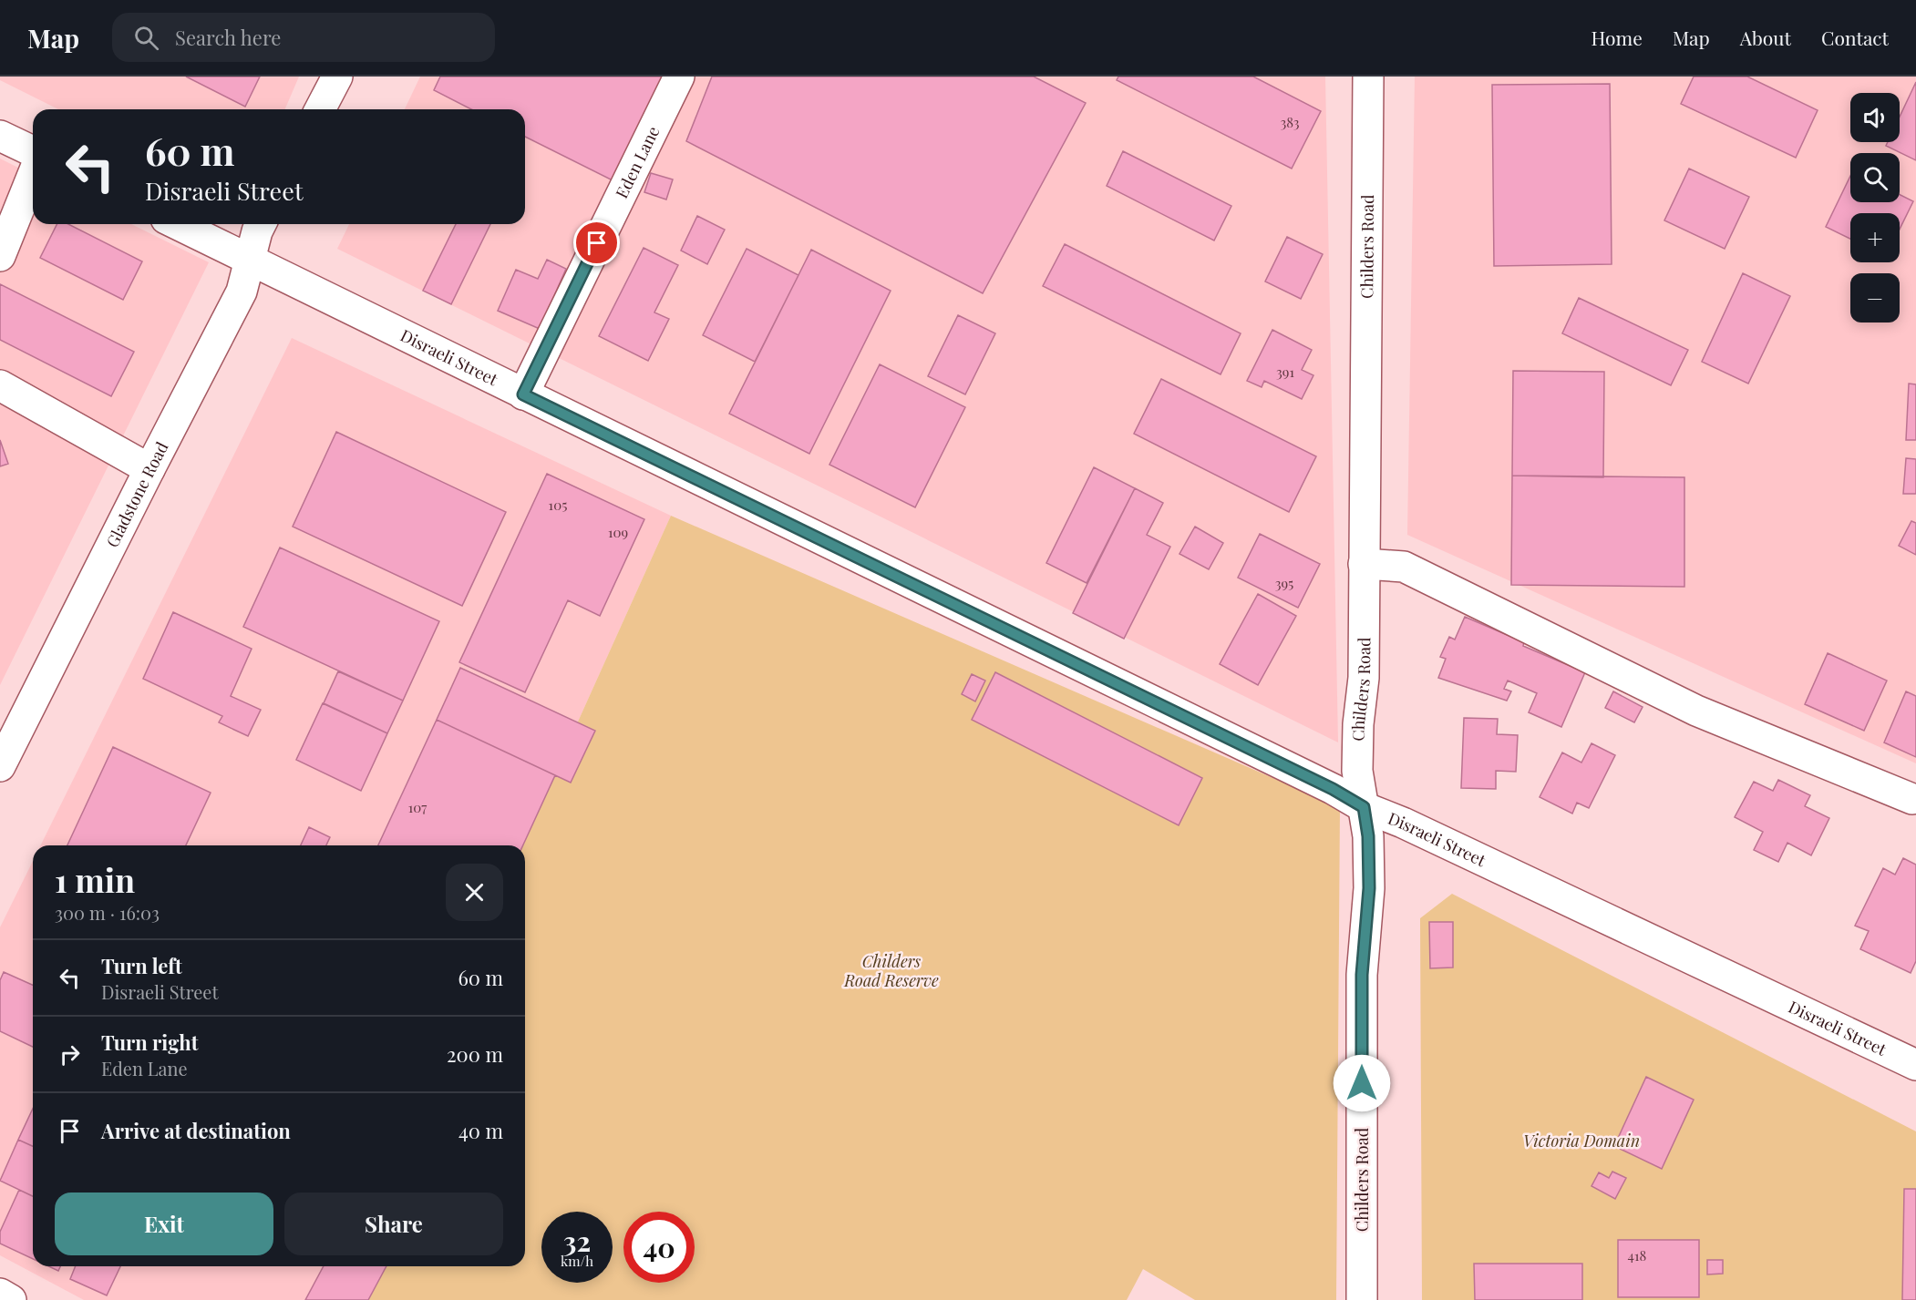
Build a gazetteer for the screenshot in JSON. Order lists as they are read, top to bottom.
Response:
{
  "streets": {
    "street": [
      "Eden Lane",
      "Childers Road",
      "Disraeli Street",
      "Gladstone Road"
    ]
  },
  "crossings": [
    ["Eden Lane", "Disraeli Street"],
    ["Childers Road", "Disraeli Street"],
    ["Disraeli Street", "Gladstone Road"]
  ],
  "parks": ["Childers Road Reserve", "Victoria Domain"],
  "house_numbers": [
    "383",
    "391",
    "105",
    "109",
    "395",
    "107",
    "418"
  ],
  "page": {
    "header": "Map",
    "search": "Search here",
    "nav": [
      "Home",
      "Map",
      "About",
      "Contact"
    ],
    "map_buttons": ["+", "−"],
    "turn": ["60 m", "Disraeli Street"],
    "heading": ["1 min", "300 m · 16:03"],
    "list": [
      {
        "name": "Turn left",
        "note": "Disraeli Street",
        "value": "60 m"
      },
      {
        "name": "Turn right",
        "note": "Eden Lane",
        "value": "200 m"
      },
      {
        "name": "Arrive at destination",
        "value": "40 m"
      }
    ],
    "buttons": ["Exit", "Share"],
    "speed": "32 km/h",
    "limit": "40"
  }
}
